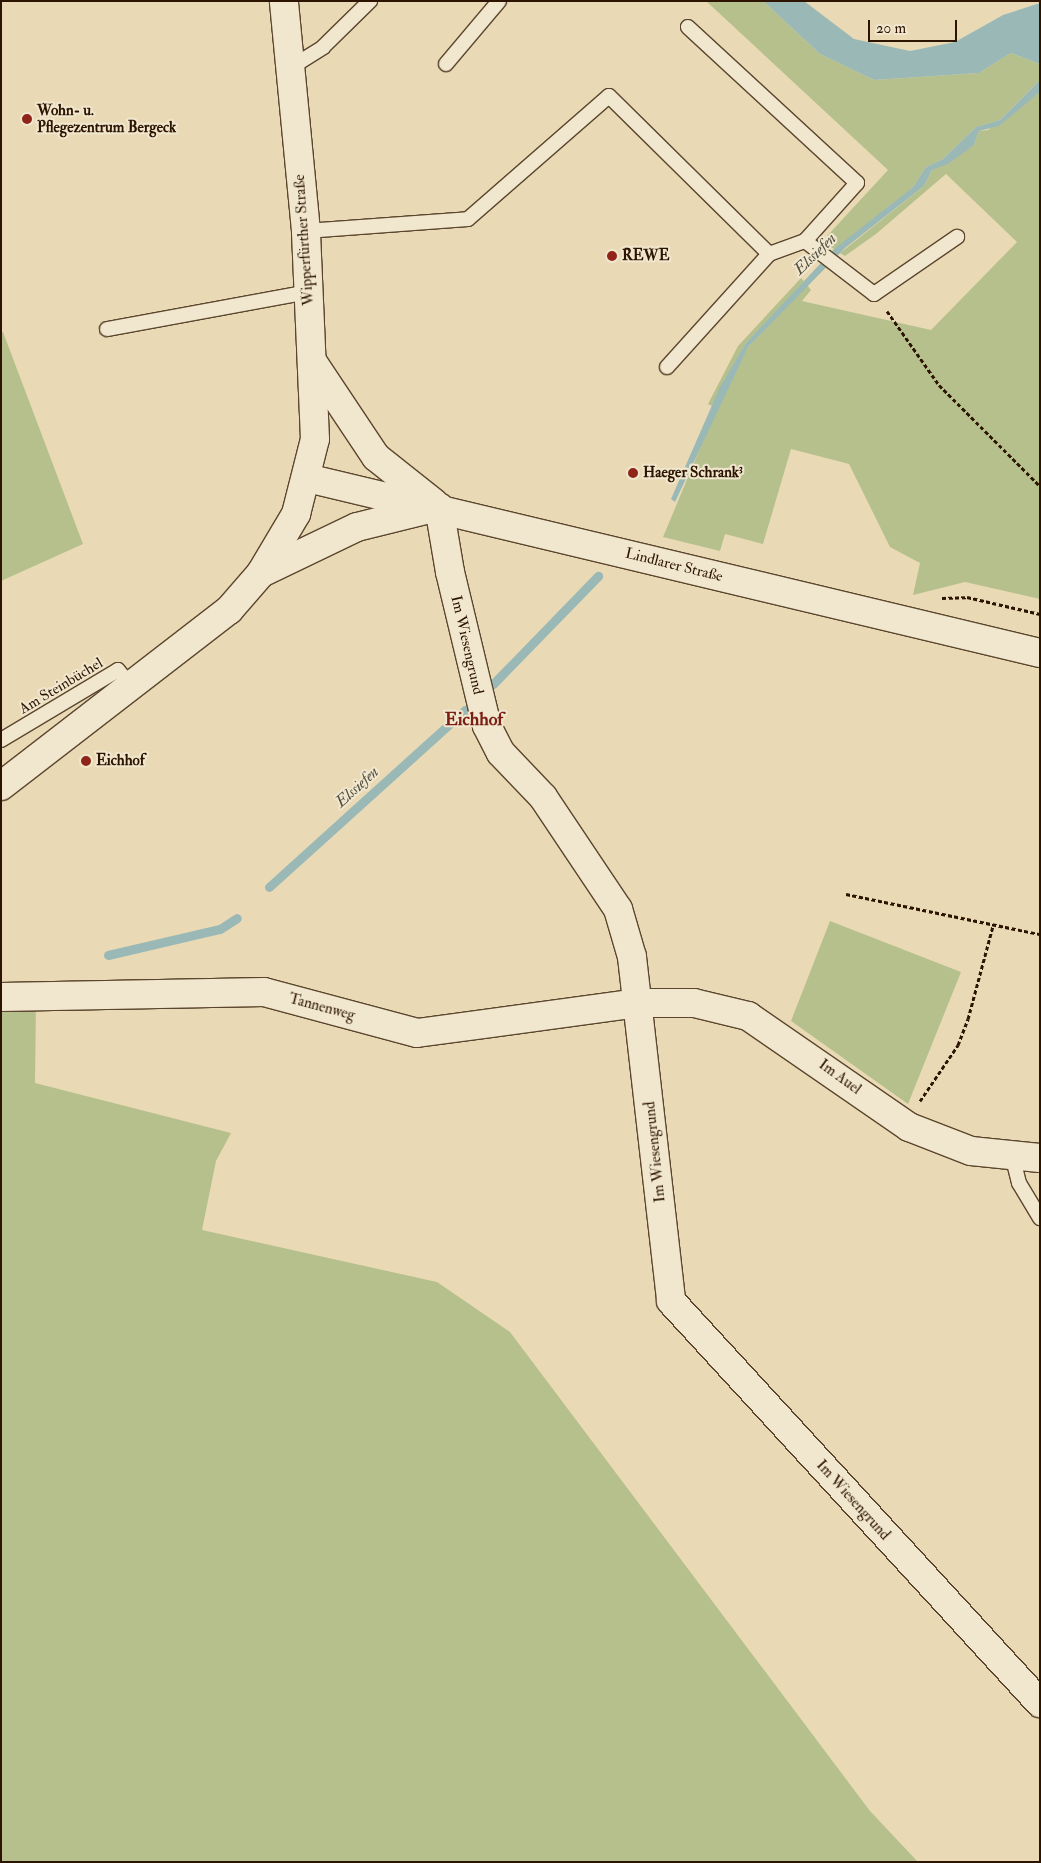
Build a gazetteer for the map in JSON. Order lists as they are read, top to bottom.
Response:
{
  "streets": {
    "street": [
      "Wipperfürther Straße",
      "Lindlarer Straße",
      "Im Wiesengrund",
      "Tannenweg",
      "Im Auel"
    ],
    "lane": ["Am Steinbüchel"]
  },
  "crossings": [
    ["Wipperfürther Straße", "Lindlarer Straße"],
    ["Lindlarer Straße", "Im Wiesengrund"],
    ["Im Wiesengrund", "Tannenweg"],
    ["Im Wiesengrund", "Im Auel"],
    ["Tannenweg", "Im Auel"]
  ],
  "districts": ["Eichhof"],
  "water": ["Elssiefen"],
  "places": [
    "Wohn- u. Pflegezentrum Bergeck",
    "REWE",
    "Haeger Schrank³",
    "Eichhof"
  ],
  "scale_bar": "20 m"
}
